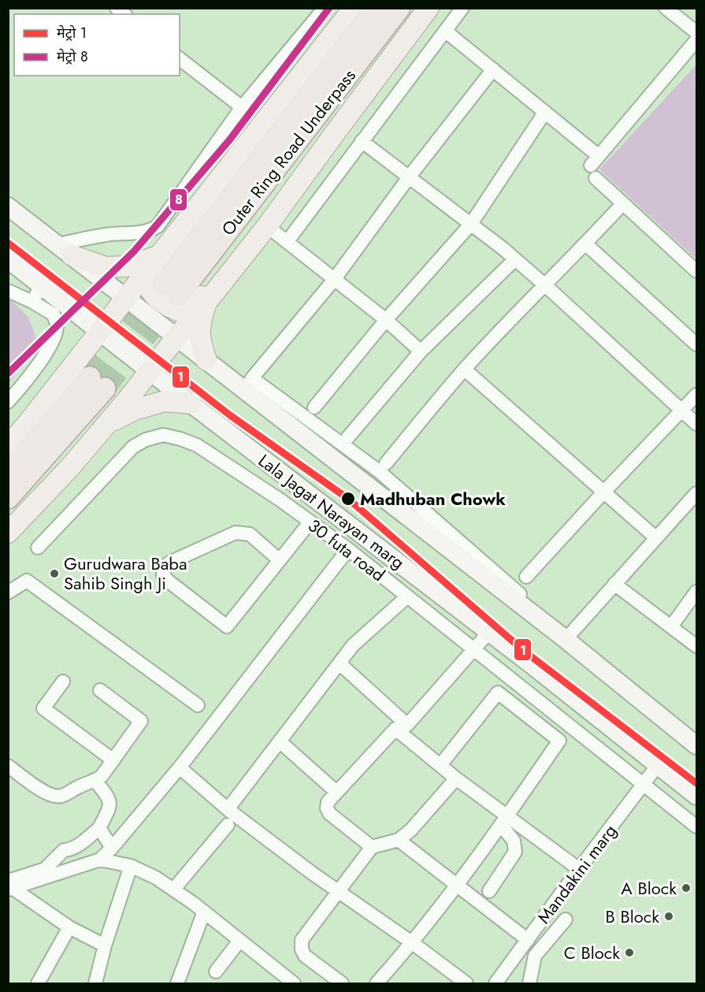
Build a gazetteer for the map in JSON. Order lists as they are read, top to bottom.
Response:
{
  "streets": {
    "highway": ["Outer Ring Road Underpass"],
    "main road": ["Lala Jagat Narayan marg"],
    "street": ["30 futa road", "Mandakini marg"]
  },
  "crossings": [
    ["Lala Jagat Narayan marg", "Mandakini marg"],
    ["30 futa road", "Mandakini marg"]
  ],
  "places": [
    "Madhuban Chowk",
    "Gurudwara Baba Sahib Singh Ji",
    "A Block",
    "B Block",
    "C Block"
  ],
  "lines": ["metro line 8", "metro line 1"],
  "legend": ["मेट्रो 1", "मेट्रो 8"]
}
